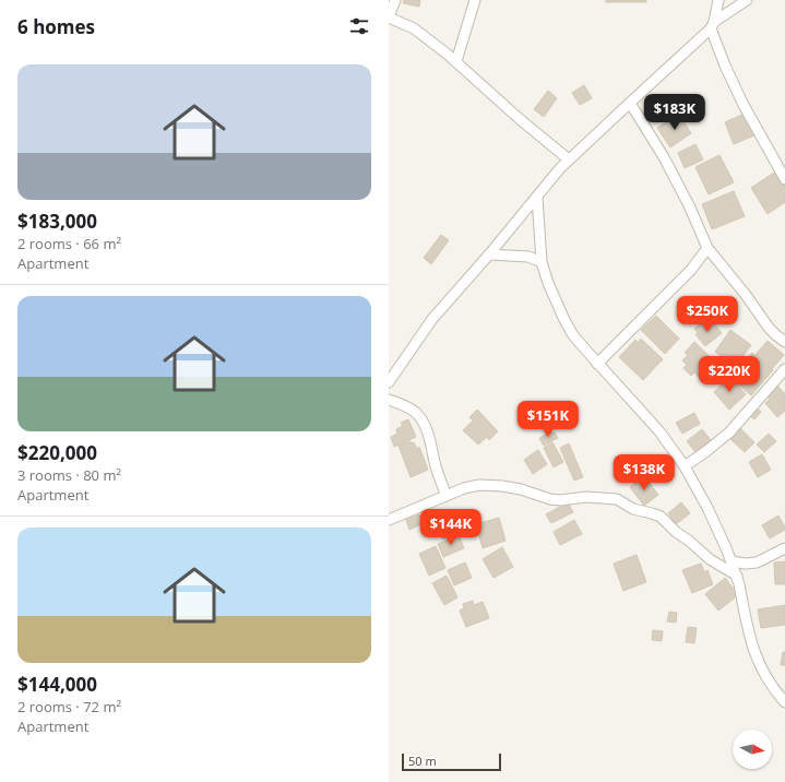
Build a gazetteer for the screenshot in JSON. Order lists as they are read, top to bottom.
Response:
{
  "scale_bar": "50 m",
  "north": "right",
  "page": {
    "heading": "6 homes",
    "list": [
      {
        "name": "$183,000",
        "note": "2 rooms · 66 m² · Apartment"
      },
      {
        "name": "$220,000",
        "note": "3 rooms · 80 m² · Apartment"
      },
      {
        "name": "$144,000",
        "note": "2 rooms · 72 m² · Apartment"
      }
    ],
    "price": [
      "$183K",
      "$250K",
      "$220K",
      "$151K",
      "$138K",
      "$144K"
    ],
    "scale": "50 m"
  }
}
